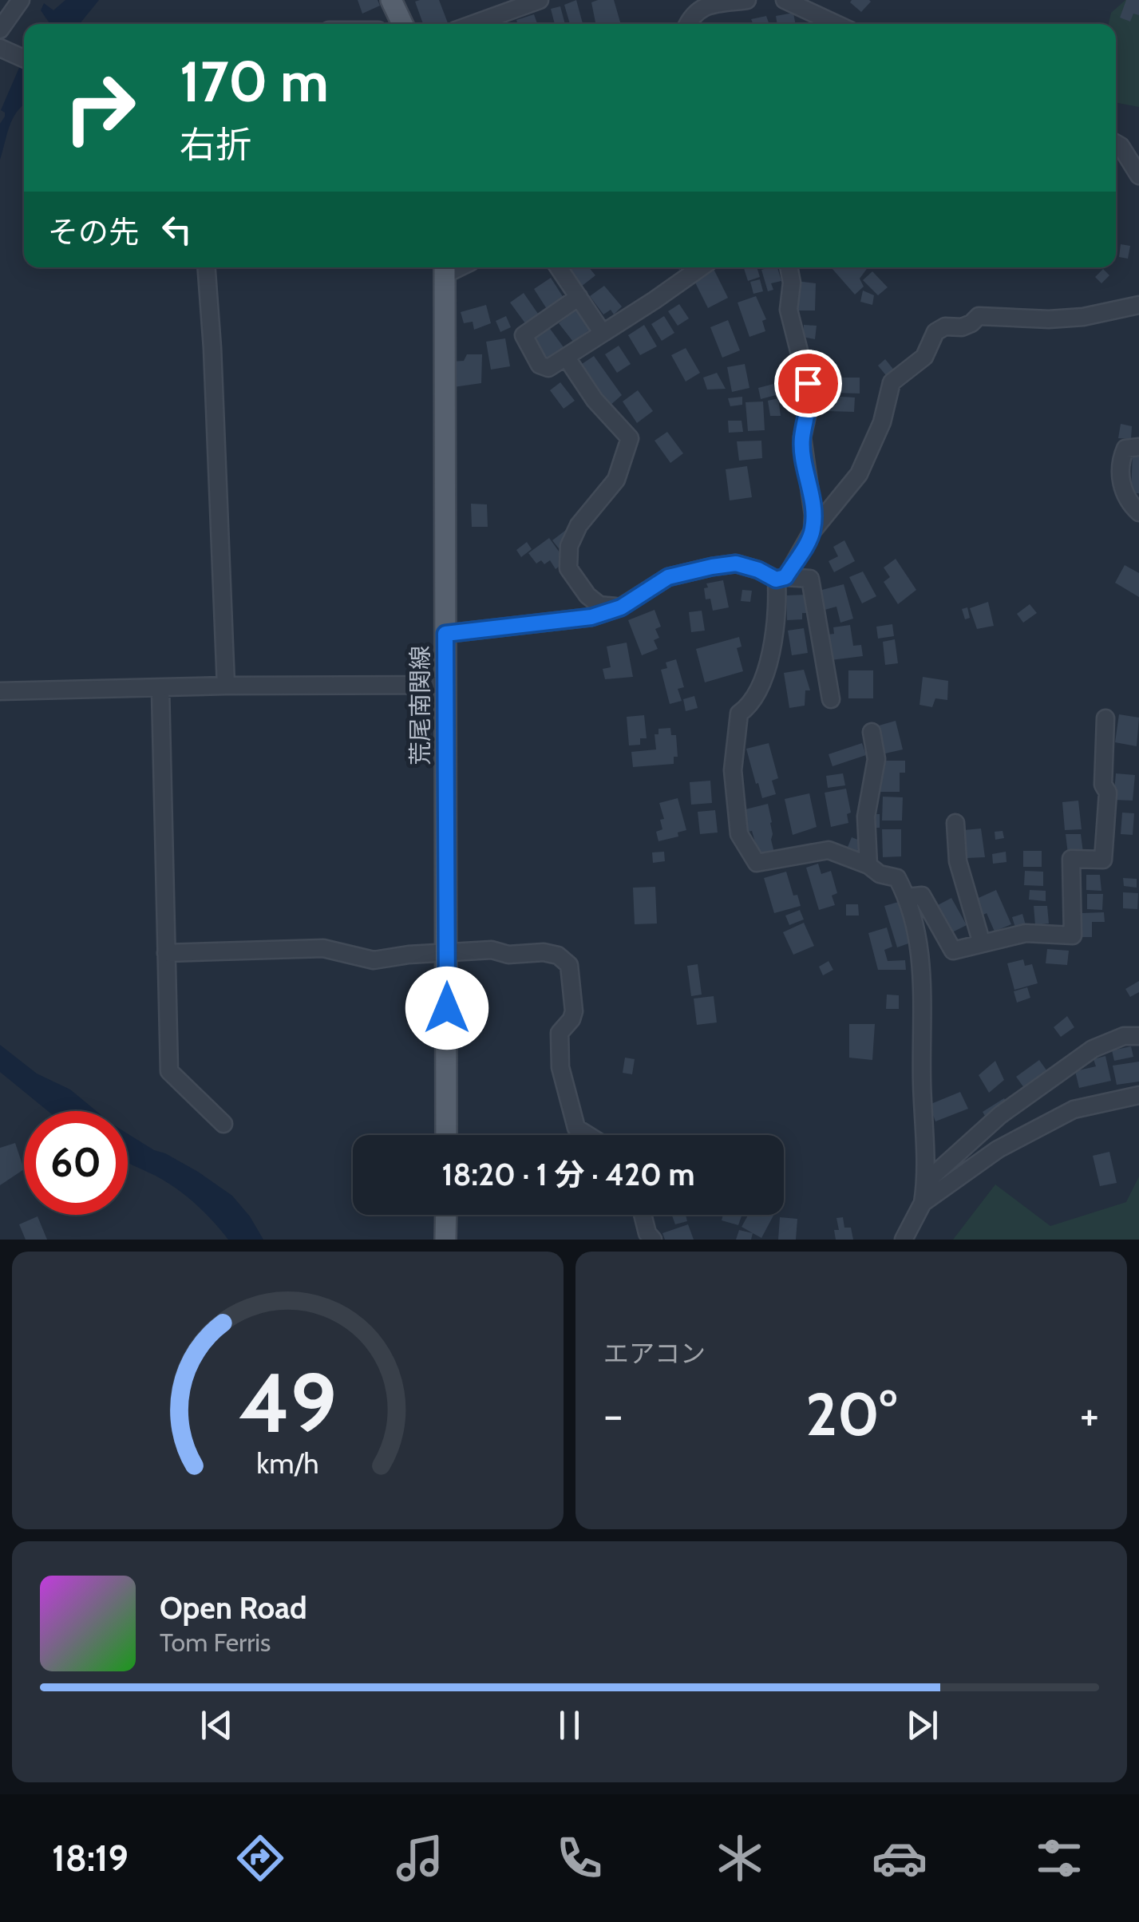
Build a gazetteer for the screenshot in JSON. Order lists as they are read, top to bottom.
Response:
{
  "streets": {
    "main road": ["荒尾南関線"]
  },
  "page": {
    "turn": ["170 m", "右折"],
    "then": "その先",
    "limit": "60",
    "trip": "18:20 · 1 分 · 420 m",
    "tile": "エアコン",
    "heat": ["−", "20°", "+"],
    "song": ["Open Road", "Tom Ferris"],
    "tabs": "18:19",
    "gauge": ["49", "km/h"]
  }
}
